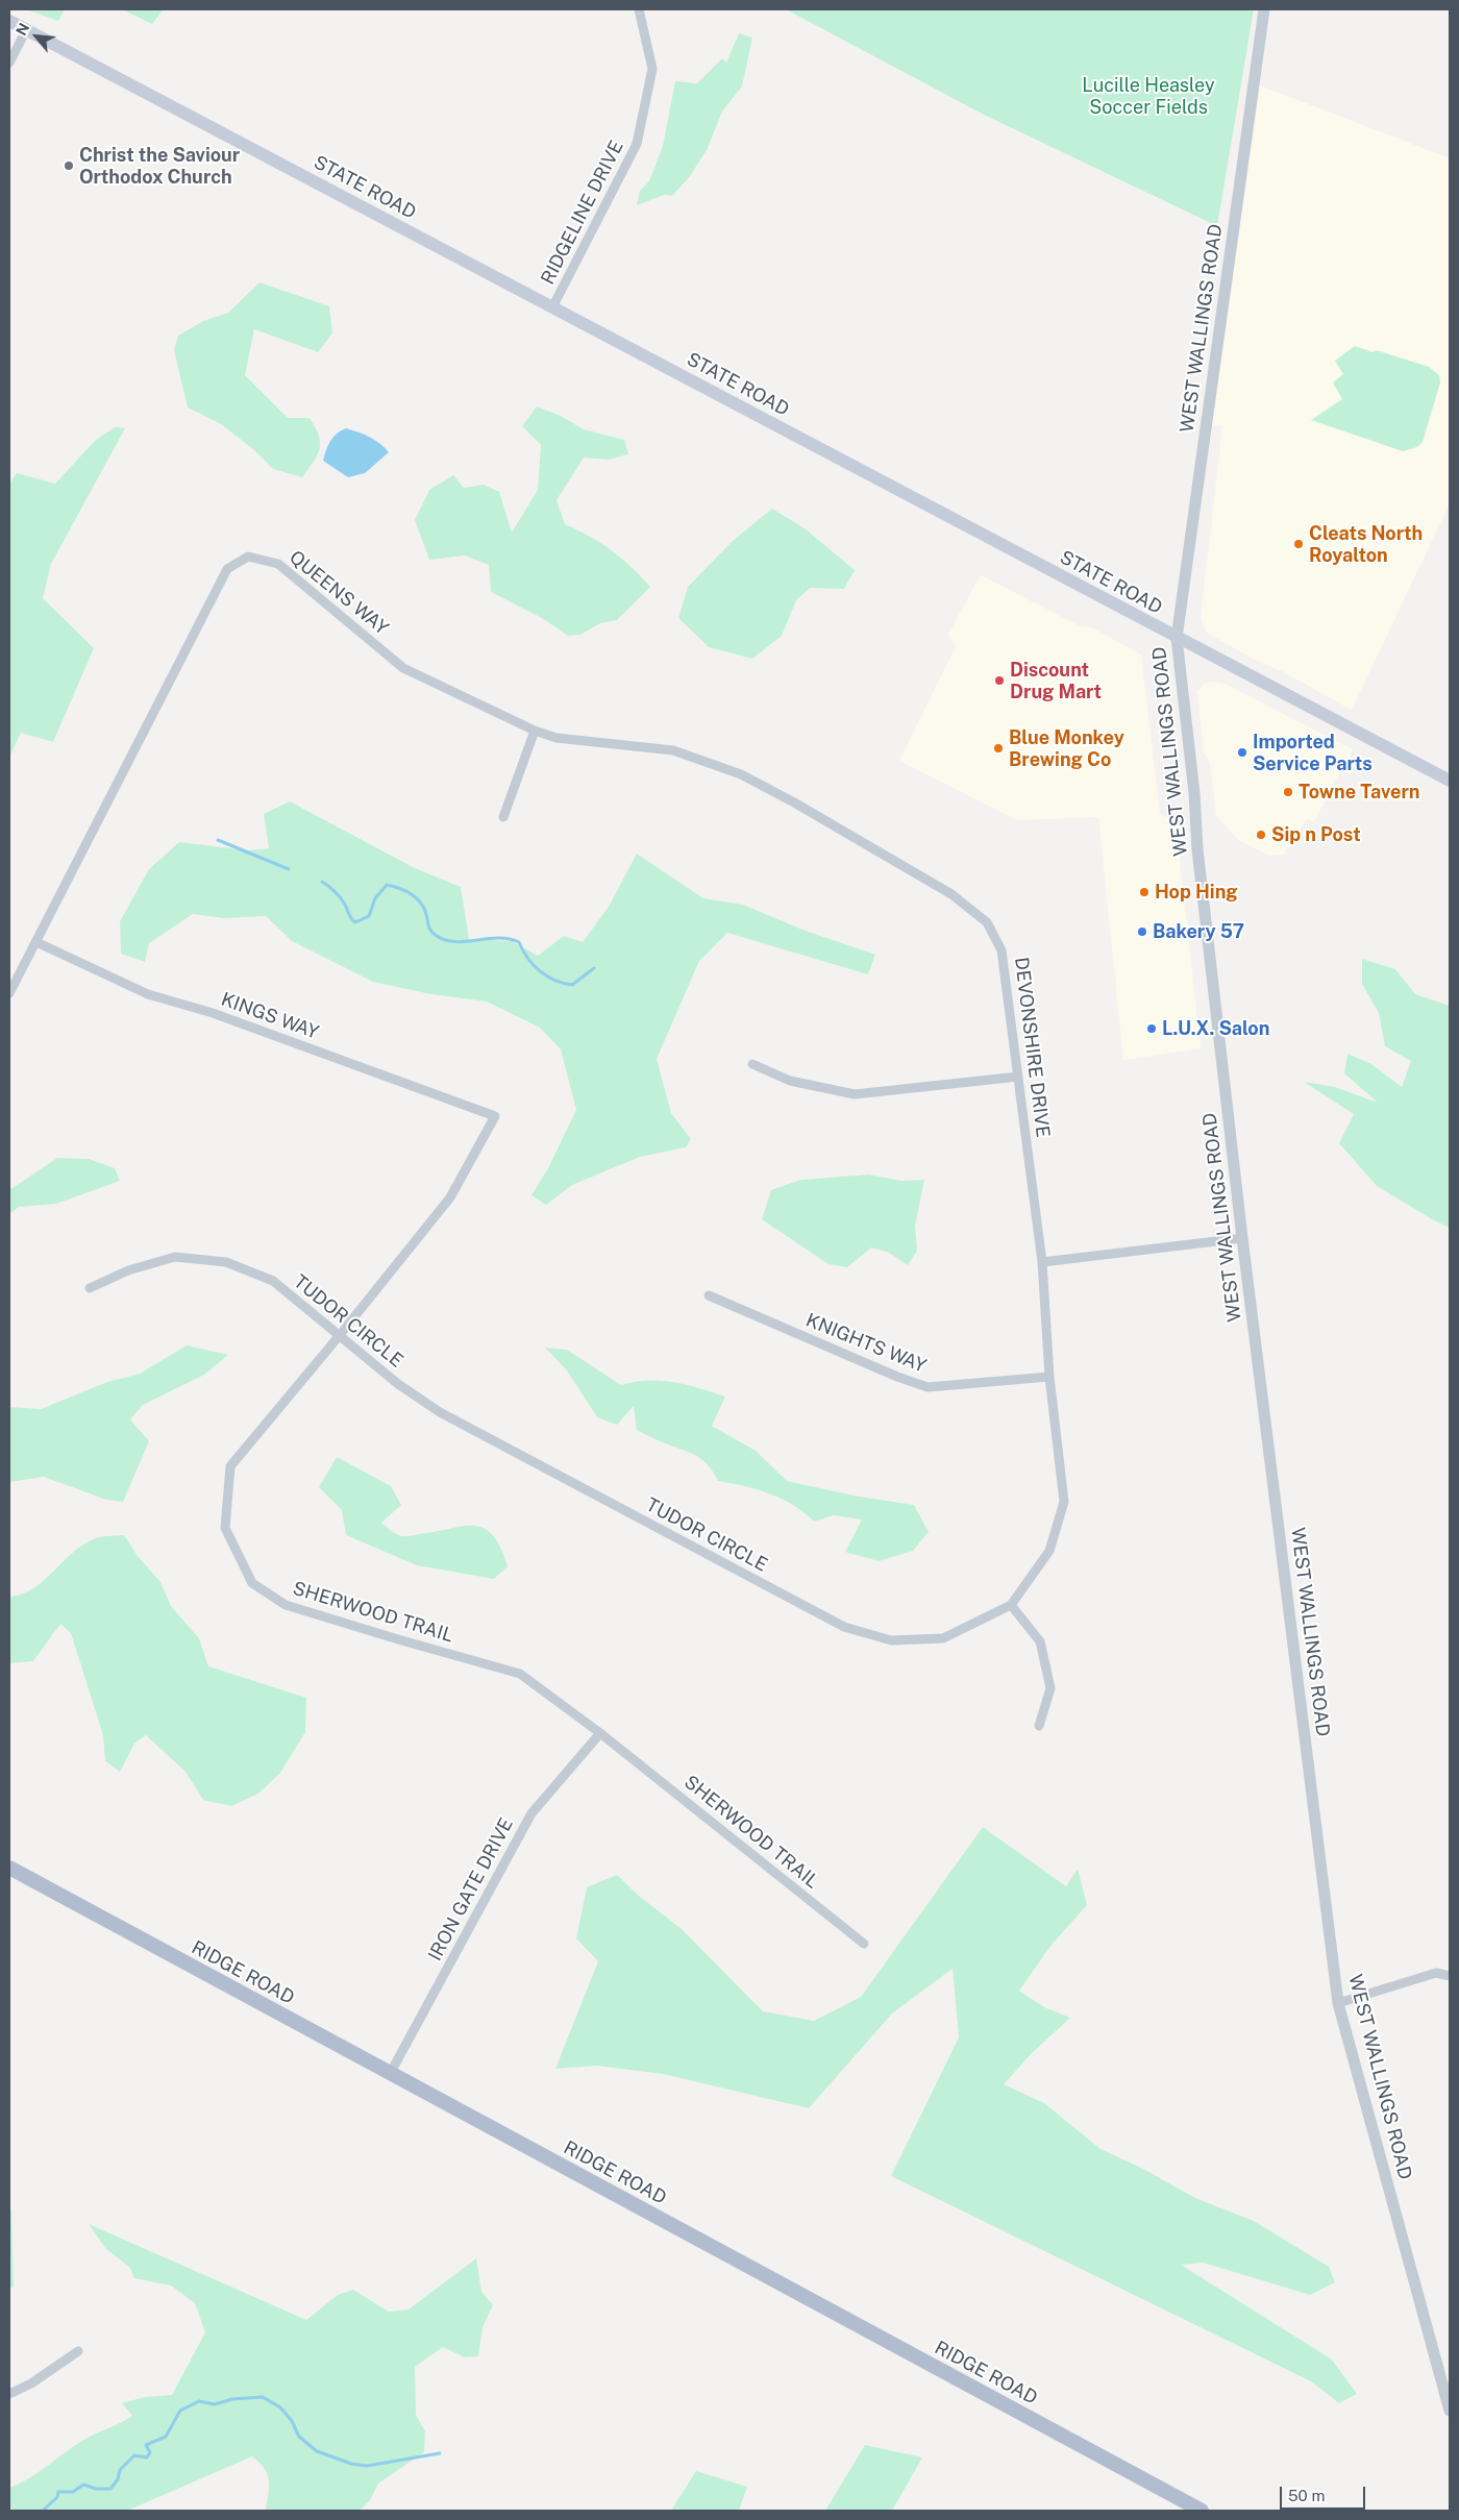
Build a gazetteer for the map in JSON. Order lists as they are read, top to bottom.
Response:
{
  "streets": {
    "main road": ["STATE ROAD", "RIDGE ROAD"],
    "street": [
      "RIDGELINE DRIVE",
      "WEST WALLINGS ROAD",
      "QUEENS WAY",
      "KINGS WAY",
      "DEVONSHIRE DRIVE",
      "TUDOR CIRCLE",
      "KNIGHTS WAY",
      "SHERWOOD TRAIL",
      "IRON GATE DRIVE"
    ]
  },
  "crossings": [
    ["STATE ROAD", "RIDGELINE DRIVE"],
    ["STATE ROAD", "WEST WALLINGS ROAD"],
    ["QUEENS WAY", "KINGS WAY"],
    ["QUEENS WAY", "DEVONSHIRE DRIVE"],
    ["KINGS WAY", "SHERWOOD TRAIL"],
    ["DEVONSHIRE DRIVE", "TUDOR CIRCLE"],
    ["TUDOR CIRCLE", "KNIGHTS WAY"],
    ["TUDOR CIRCLE", "SHERWOOD TRAIL"],
    ["SHERWOOD TRAIL", "IRON GATE DRIVE"],
    ["IRON GATE DRIVE", "RIDGE ROAD"]
  ],
  "parks": ["Lucille Heasley Soccer Fields"],
  "places": [
    "Christ the Saviour Orthodox Church",
    "Cleats North Royalton",
    "Discount Drug Mart",
    "Blue Monkey Brewing Co",
    "Imported Service Parts",
    "Towne Tavern",
    "Sip n Post",
    "Hop Hing",
    "Bakery 57",
    "L.U.X. Salon"
  ],
  "scale_bar": "50 m",
  "north": "top left"
}
